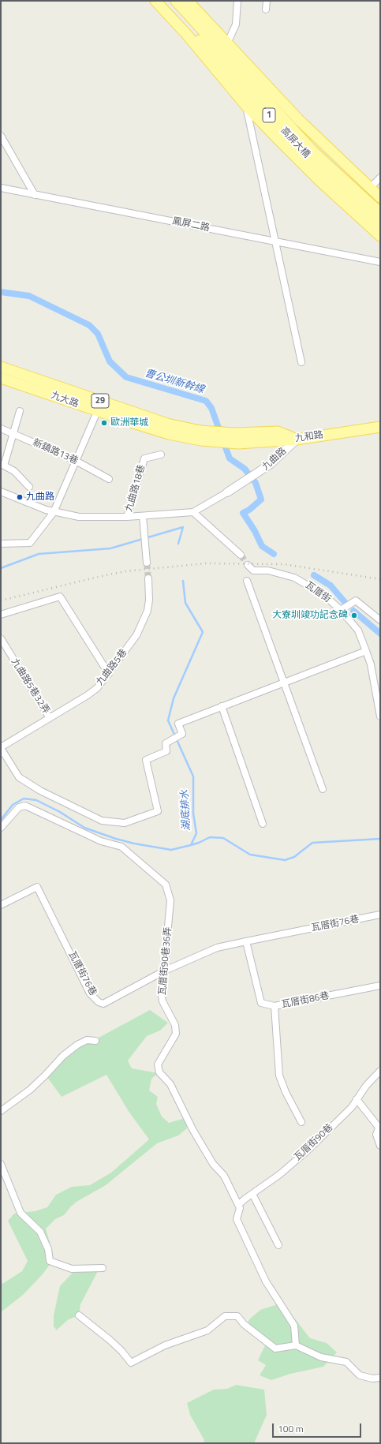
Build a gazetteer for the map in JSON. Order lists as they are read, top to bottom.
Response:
{
  "streets": {
    "main road": [
      "1",
      "高屏大橋",
      "九大路",
      "29",
      "九和路"
    ],
    "street": [
      "鳳屏二路",
      "新鎮路13巷",
      "九曲路",
      "九曲路18巷",
      "瓦厝街",
      "九曲路5巷",
      "九曲路5巷32弄",
      "瓦厝街76巷",
      "瓦厝街90巷36弄",
      "瓦厝街86巷",
      "瓦厝街90巷"
    ]
  },
  "crossings": [
    ["九大路", "29"],
    ["九大路", "九和路"],
    ["29", "九和路"],
    ["29", "九曲路"],
    ["九和路", "九曲路"],
    ["九曲路", "九曲路18巷"],
    ["九曲路5巷", "九曲路5巷32弄"],
    ["瓦厝街76巷", "瓦厝街90巷36弄"],
    ["瓦厝街76巷", "瓦厝街86巷"],
    ["瓦厝街90巷36弄", "瓦厝街90巷"]
  ],
  "water": ["曹公圳新幹線", "湖底排水"],
  "places": ["歐洲華城", "九曲路", "大寮圳竣功記念碑"],
  "scale_bar": "100 m"
}
